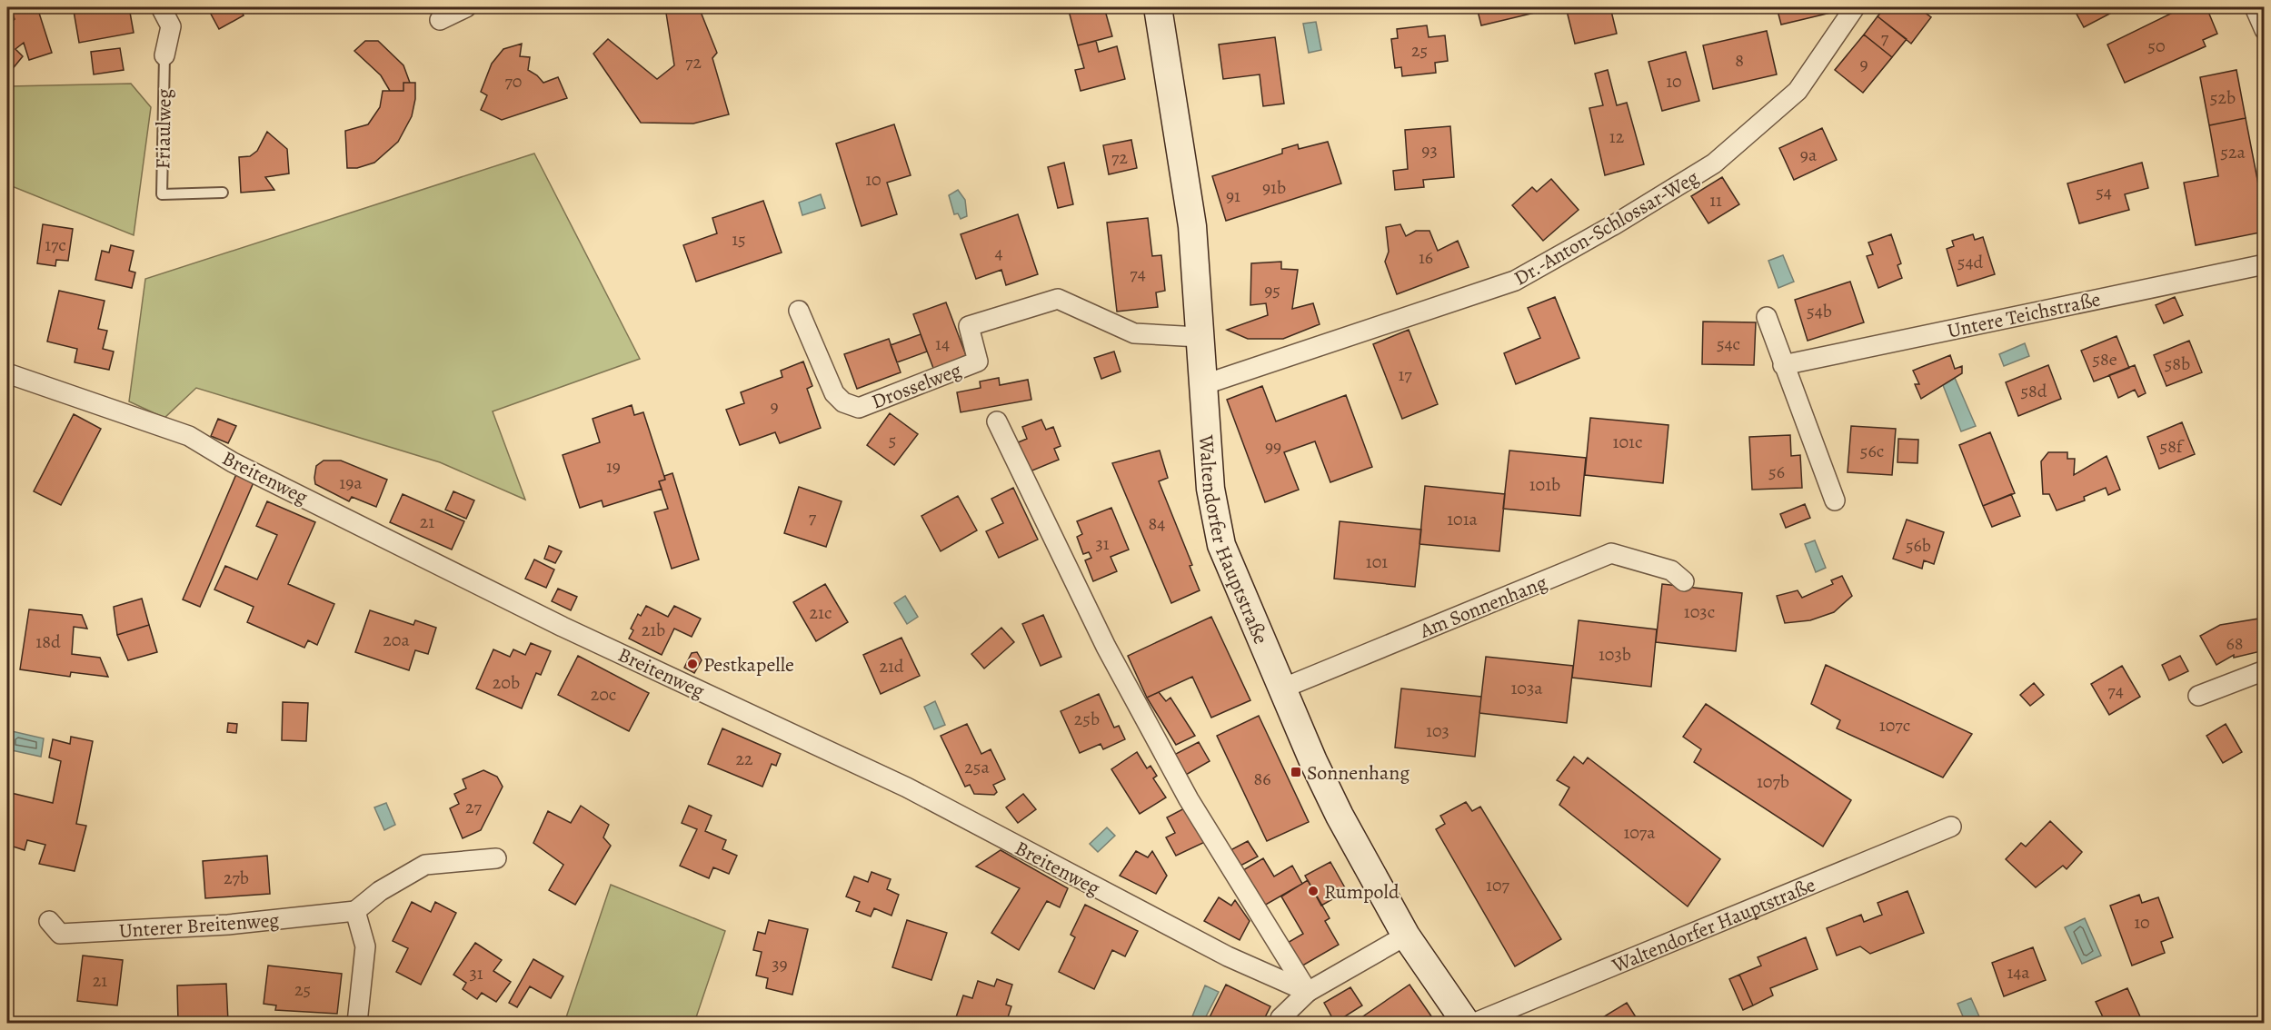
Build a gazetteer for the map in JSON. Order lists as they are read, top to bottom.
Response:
{
  "streets": {
    "main road": ["Waltendorfer Hauptstraße"],
    "street": [
      "Friaulweg",
      "Dr.-Anton-Schlossar-Weg",
      "Untere Teichstraße",
      "Drosselweg",
      "Breitenweg",
      "Am Sonnenhang",
      "Unterer Breitenweg"
    ]
  },
  "crossings": [
    ["Dr.-Anton-Schlossar-Weg", "Waltendorfer Hauptstraße"],
    ["Drosselweg", "Waltendorfer Hauptstraße"],
    ["Waltendorfer Hauptstraße", "Am Sonnenhang"]
  ],
  "places": {
    "other": ["Pestkapelle", "Rumpold"],
    "transit": ["Sonnenhang"]
  },
  "house_numbers": [
    "7",
    "50",
    "25",
    "8",
    "72",
    "9",
    "70",
    "10",
    "52b",
    "12",
    "93",
    "52a",
    "9a",
    "72",
    "10",
    "91b",
    "54",
    "91",
    "11",
    "15",
    "17c",
    "4",
    "16",
    "54d",
    "74",
    "95",
    "54b",
    "14",
    "54c",
    "58e",
    "58b",
    "17",
    "58d",
    "9",
    "5",
    "101c",
    "99",
    "58f",
    "56c",
    "19",
    "56",
    "19a",
    "101b",
    "7",
    "101a",
    "21",
    "84",
    "31",
    "56b",
    "101",
    "103c",
    "21c",
    "21b",
    "20a",
    "18d",
    "68",
    "103b",
    "21d",
    "20b",
    "103a",
    "74",
    "20c",
    "25b",
    "107c",
    "103",
    "22",
    "25a",
    "86",
    "107b",
    "27",
    "107a",
    "27b",
    "107",
    "10",
    "39",
    "14a",
    "31",
    "21",
    "25"
  ]
}
